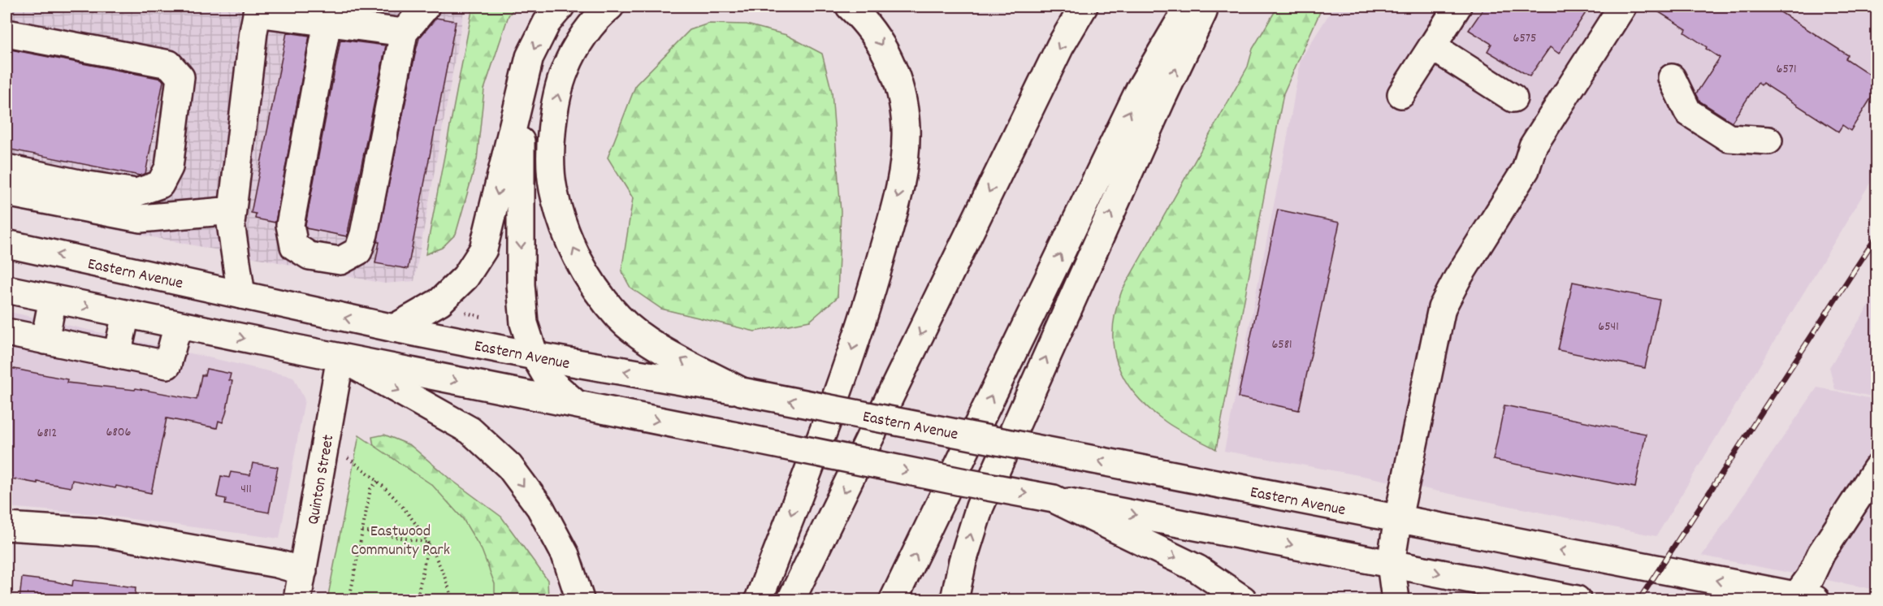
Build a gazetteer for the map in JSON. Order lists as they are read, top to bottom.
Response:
{
  "streets": {
    "main road": ["Eastern Avenue", "Quinton Street"]
  },
  "parks": ["Eastwood Community Park"],
  "house_numbers": [
    "6575",
    "6571",
    "6541",
    "6581",
    "6806",
    "6812",
    "411"
  ]
}
